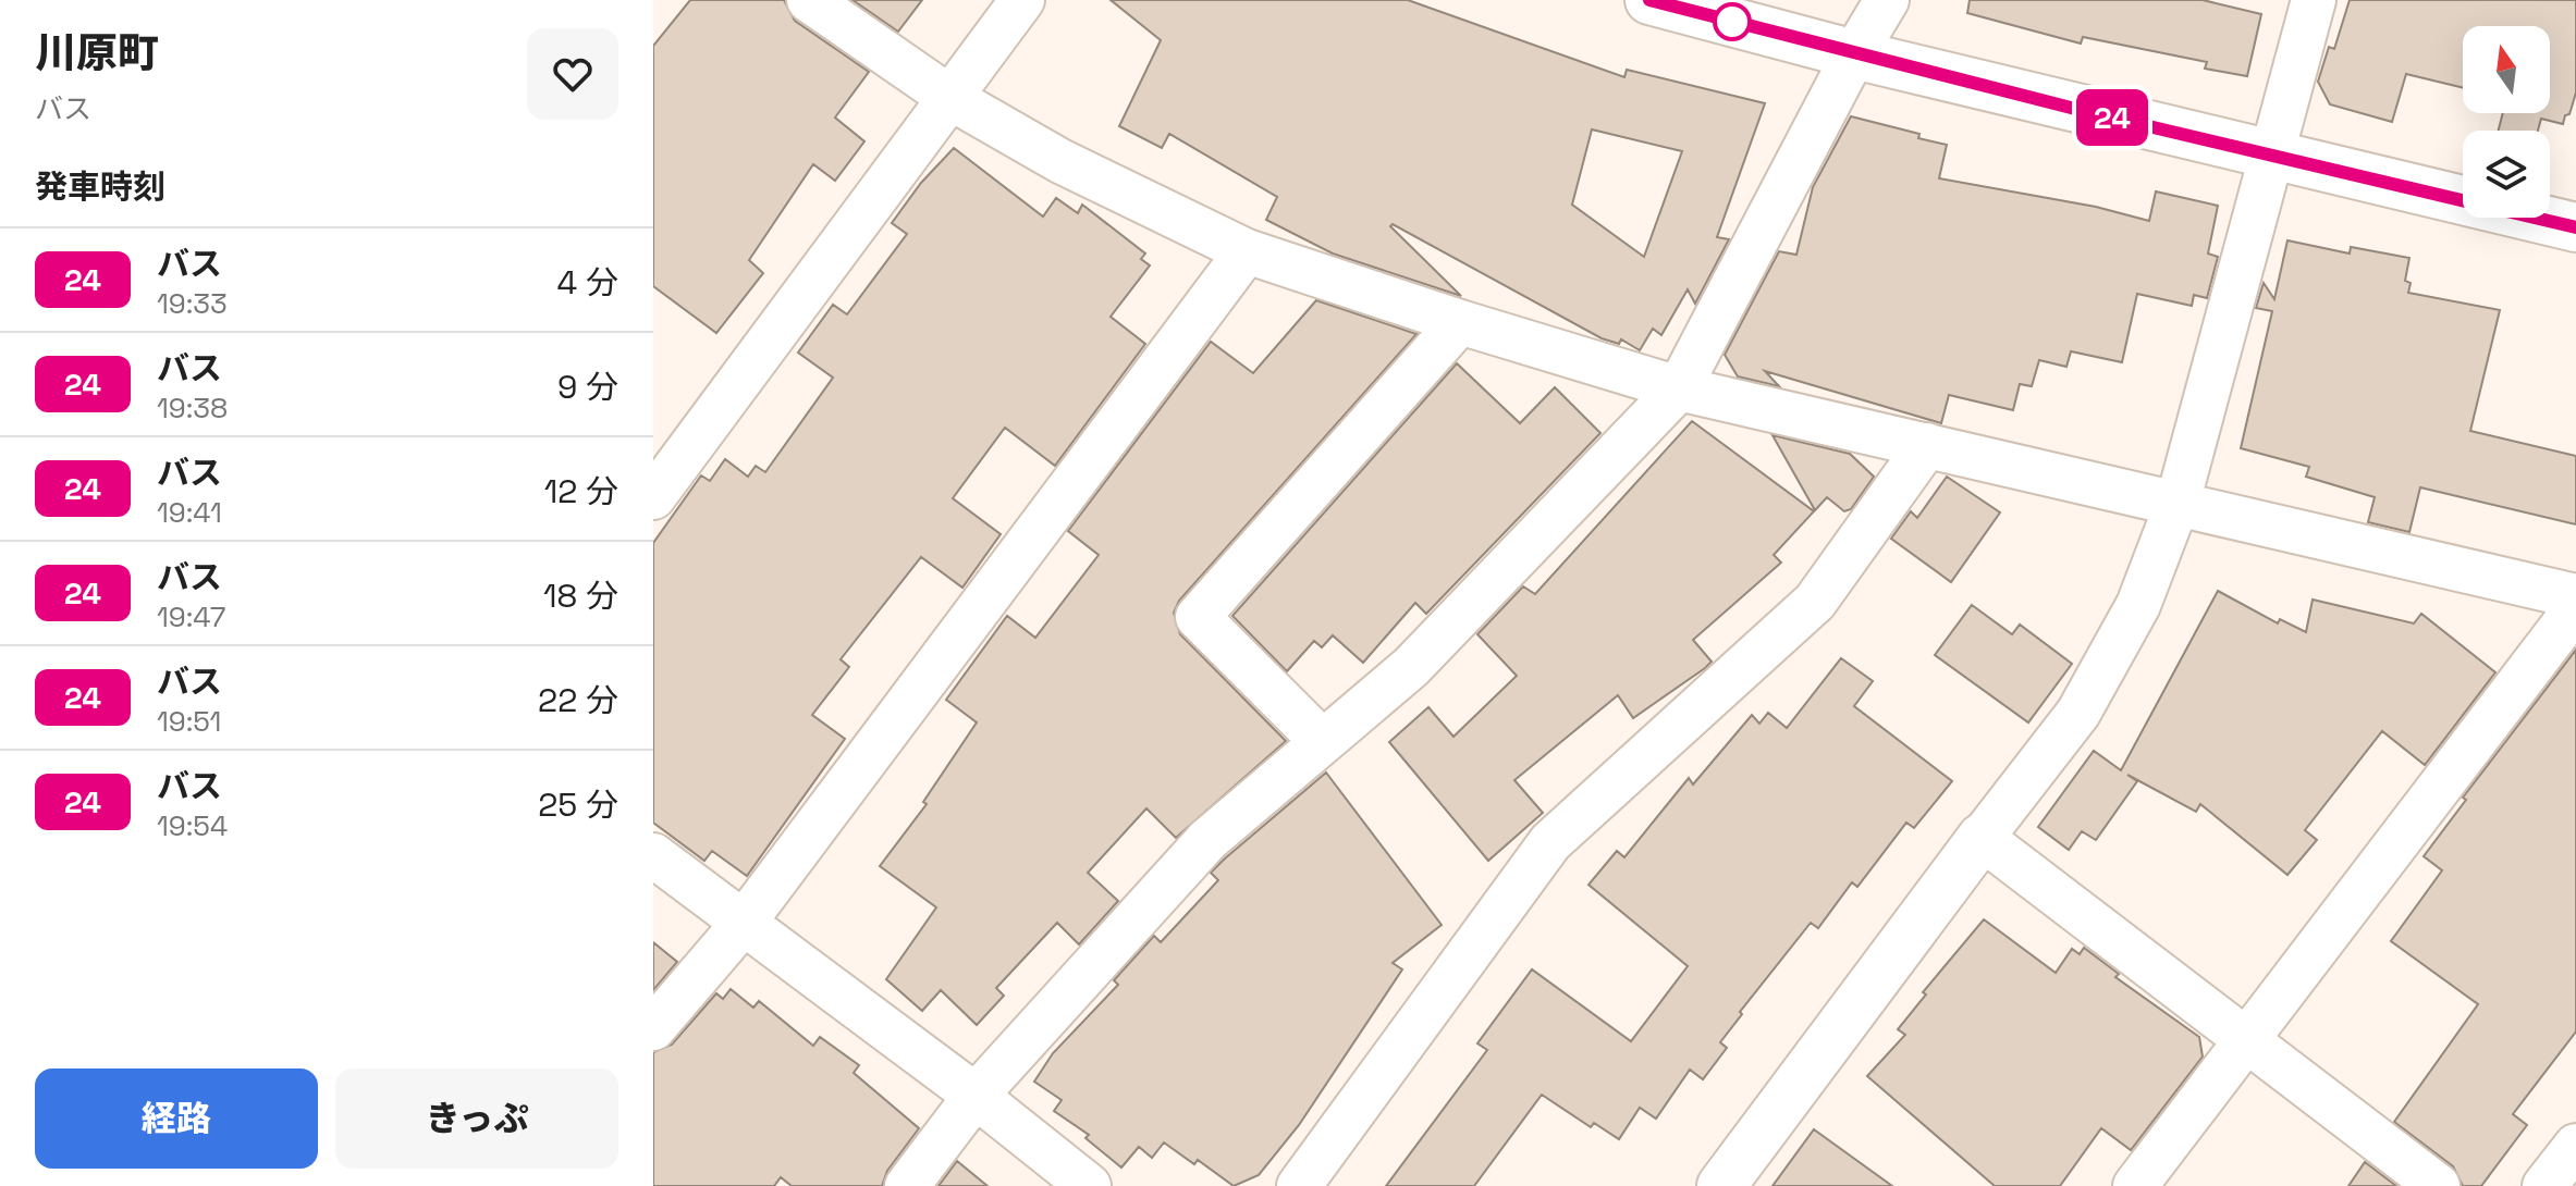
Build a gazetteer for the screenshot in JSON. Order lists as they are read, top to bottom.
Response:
{
  "lines": ["bus line 24"],
  "north": "top",
  "page": {
    "heading": [
      ["川原町", "バス"],
      "発車時刻"
    ],
    "on_map": "24",
    "list": [
      {
        "mark": "24",
        "name": "バス",
        "note": "19:33",
        "value": "4 分"
      },
      {
        "mark": "24",
        "name": "バス",
        "note": "19:38",
        "value": "9 分"
      },
      {
        "mark": "24",
        "name": "バス",
        "note": "19:41",
        "value": "12 分"
      },
      {
        "mark": "24",
        "name": "バス",
        "note": "19:47",
        "value": "18 分"
      },
      {
        "mark": "24",
        "name": "バス",
        "note": "19:51",
        "value": "22 分"
      },
      {
        "mark": "24",
        "name": "バス",
        "note": "19:54",
        "value": "25 分"
      }
    ],
    "buttons": ["経路", "きっぷ"]
  }
}
